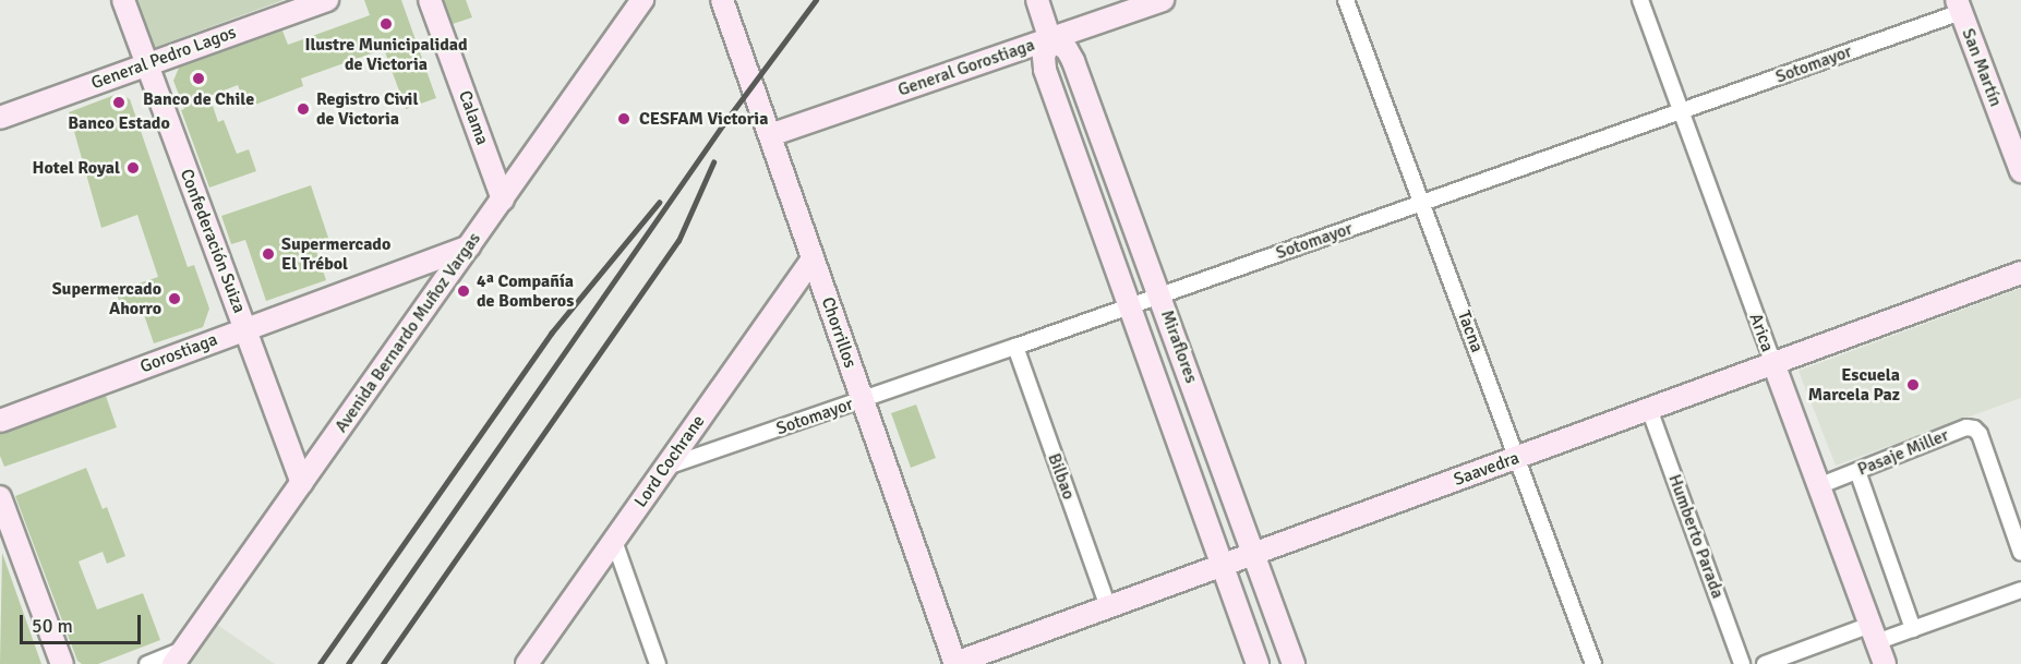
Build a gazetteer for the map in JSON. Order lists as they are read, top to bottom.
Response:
{
  "streets": {
    "street": [
      "General Pedro Lagos",
      "Sotomayor",
      "General Gorostiaga",
      "San Martín",
      "Calama",
      "Confederación Suiza",
      "Tacna",
      "Avenida Bernardo Muñoz Vargas",
      "Chorrillos",
      "Arica",
      "Miraflores",
      "Gorostiaga",
      "Pasaje Miller",
      "Lord Cochrane",
      "Saavedra",
      "Bilbao",
      "Humberto Parada"
    ]
  },
  "crossings": [
    ["General Pedro Lagos", "Confederación Suiza"],
    ["Sotomayor", "San Martín"],
    ["Sotomayor", "Tacna"],
    ["Sotomayor", "Chorrillos"],
    ["Sotomayor", "Arica"],
    ["Sotomayor", "Miraflores"],
    ["Sotomayor", "Lord Cochrane"],
    ["Sotomayor", "Bilbao"],
    ["General Gorostiaga", "Chorrillos"],
    ["General Gorostiaga", "Miraflores"],
    ["Calama", "Avenida Bernardo Muñoz Vargas"],
    ["Confederación Suiza", "Avenida Bernardo Muñoz Vargas"],
    ["Confederación Suiza", "Gorostiaga"],
    ["Tacna", "Saavedra"],
    ["Avenida Bernardo Muñoz Vargas", "Gorostiaga"],
    ["Chorrillos", "Lord Cochrane"],
    ["Chorrillos", "Saavedra"],
    ["Arica", "Pasaje Miller"],
    ["Arica", "Saavedra"],
    ["Miraflores", "Saavedra"],
    ["Saavedra", "Bilbao"],
    ["Saavedra", "Humberto Parada"]
  ],
  "places": [
    "Ilustre Municipalidad de Victoria",
    "Banco de Chile",
    "Banco Estado",
    "Registro Civil de Victoria",
    "CESFAM Victoria",
    "Hotel Royal",
    "Supermercado El Trébol",
    "4ª Compañía de Bomberos",
    "Supermercado Ahorro",
    "Escuela Marcela Paz"
  ],
  "scale_bar": "50 m"
}
